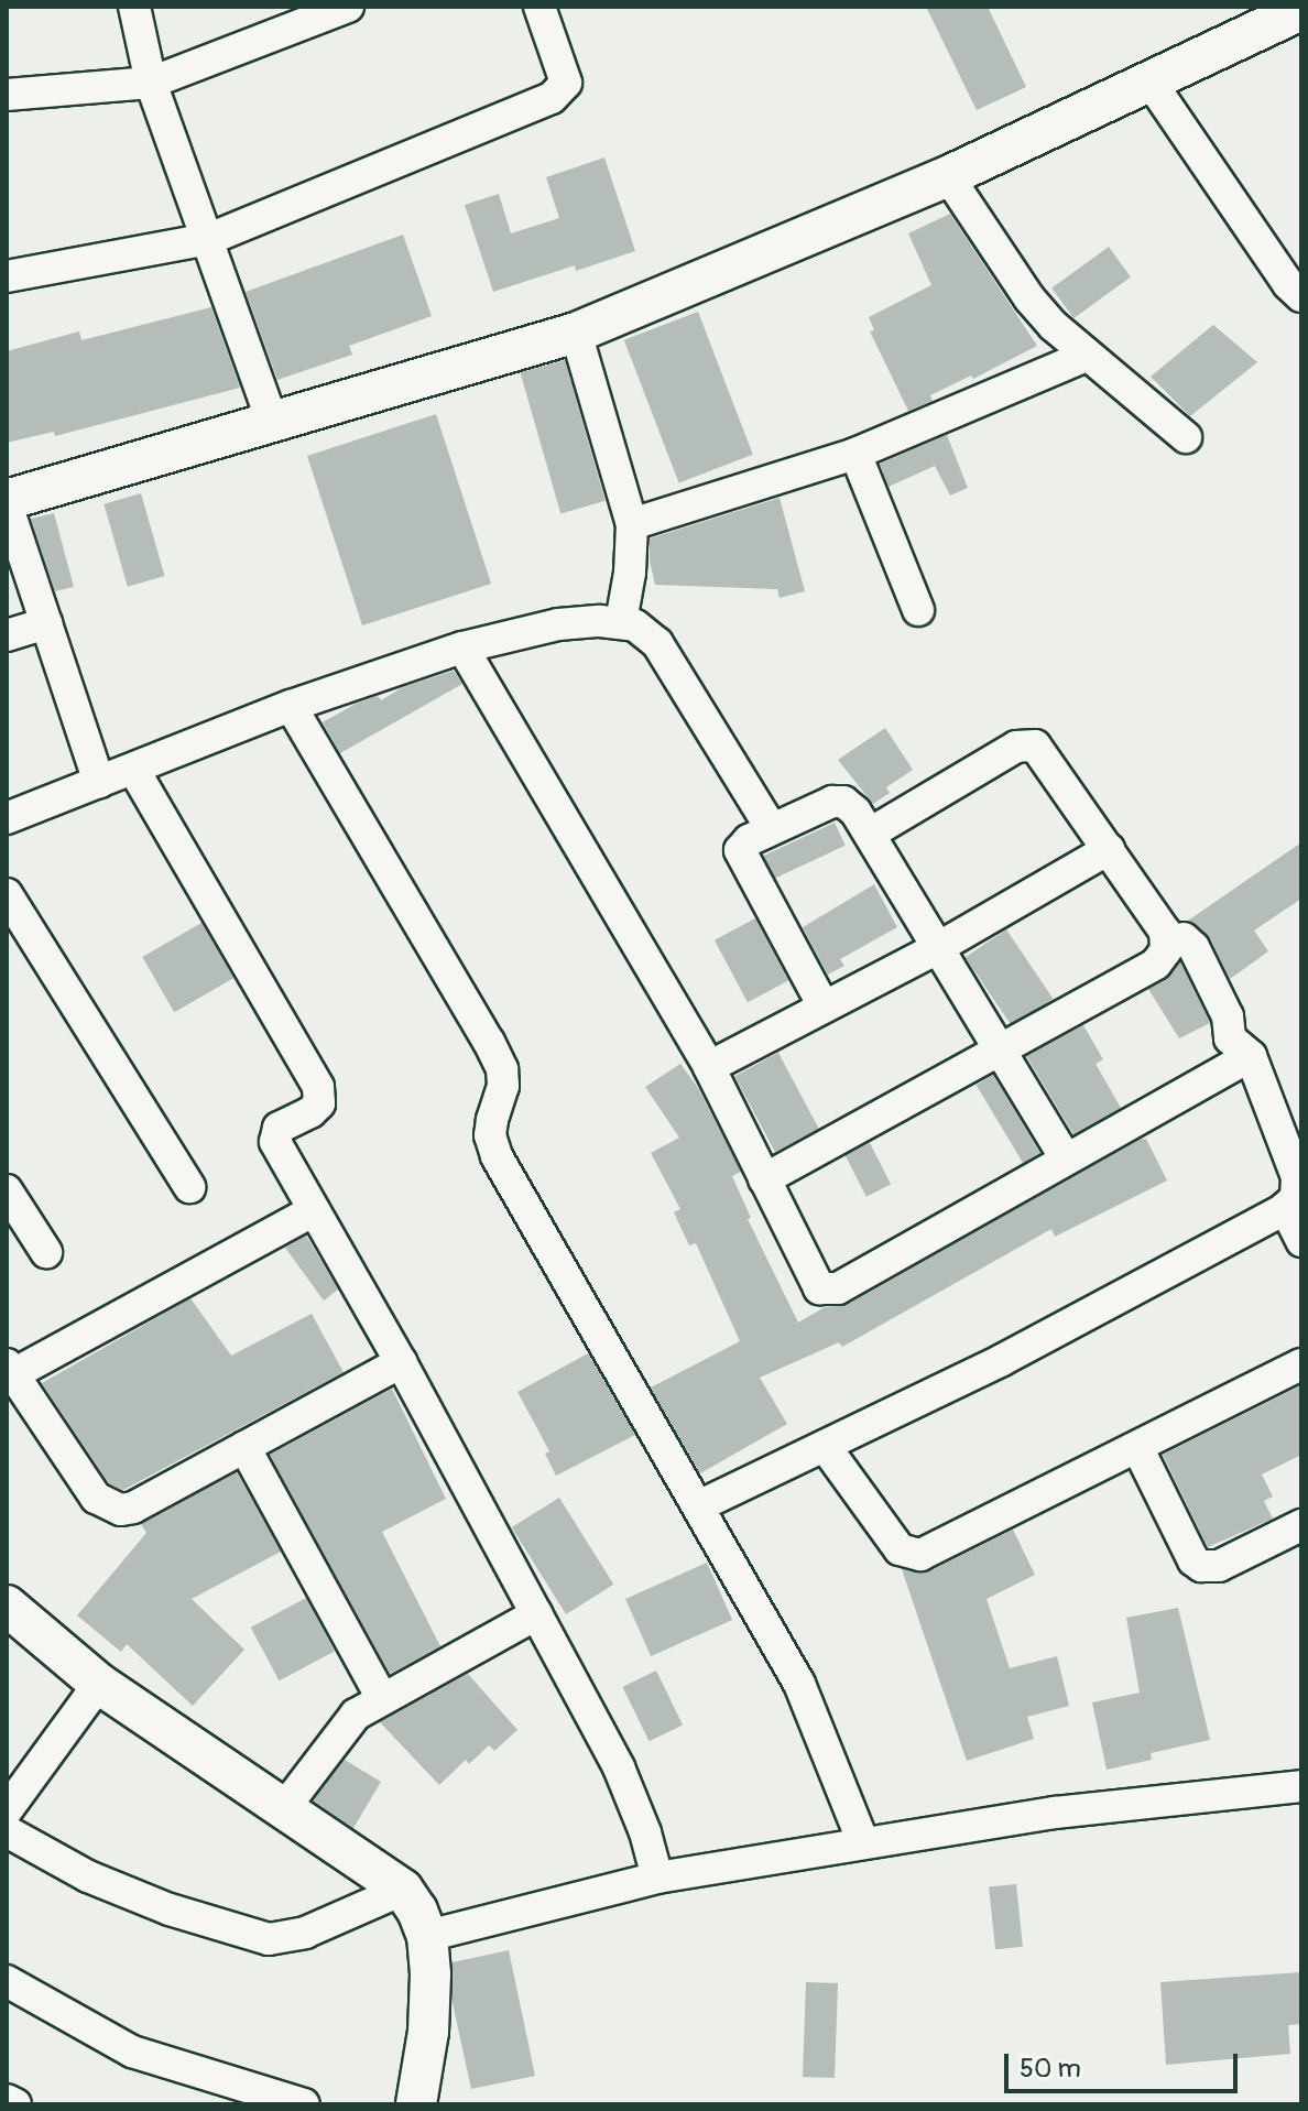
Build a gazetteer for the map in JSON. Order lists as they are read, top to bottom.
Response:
{
  "scale_bar": "50 m"
}
